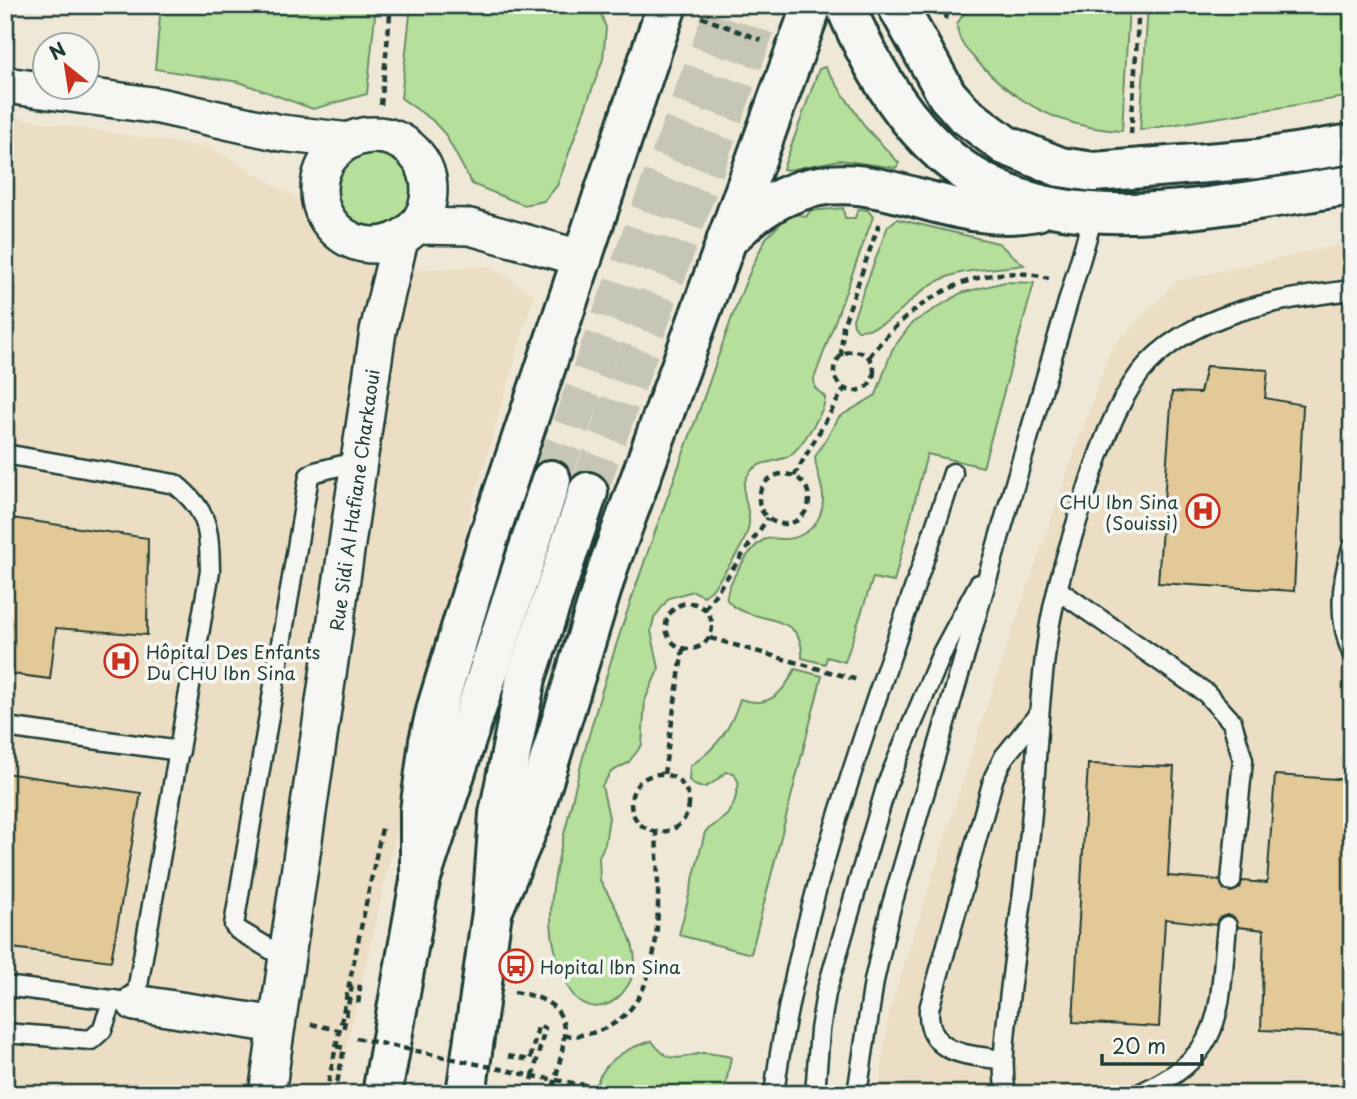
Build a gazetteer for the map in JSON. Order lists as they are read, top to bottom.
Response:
{
  "streets": {
    "street": ["Rue Sidi Al Hafiane Charkaoui"]
  },
  "places": {
    "hospital": ["CHU Ibn Sina (Souissi)", "Hôpital Des Enfants Du CHU Ibn Sina"],
    "bus stop": ["Hopital Ibn Sina"]
  },
  "scale_bar": "20 m",
  "north": "top left"
}
